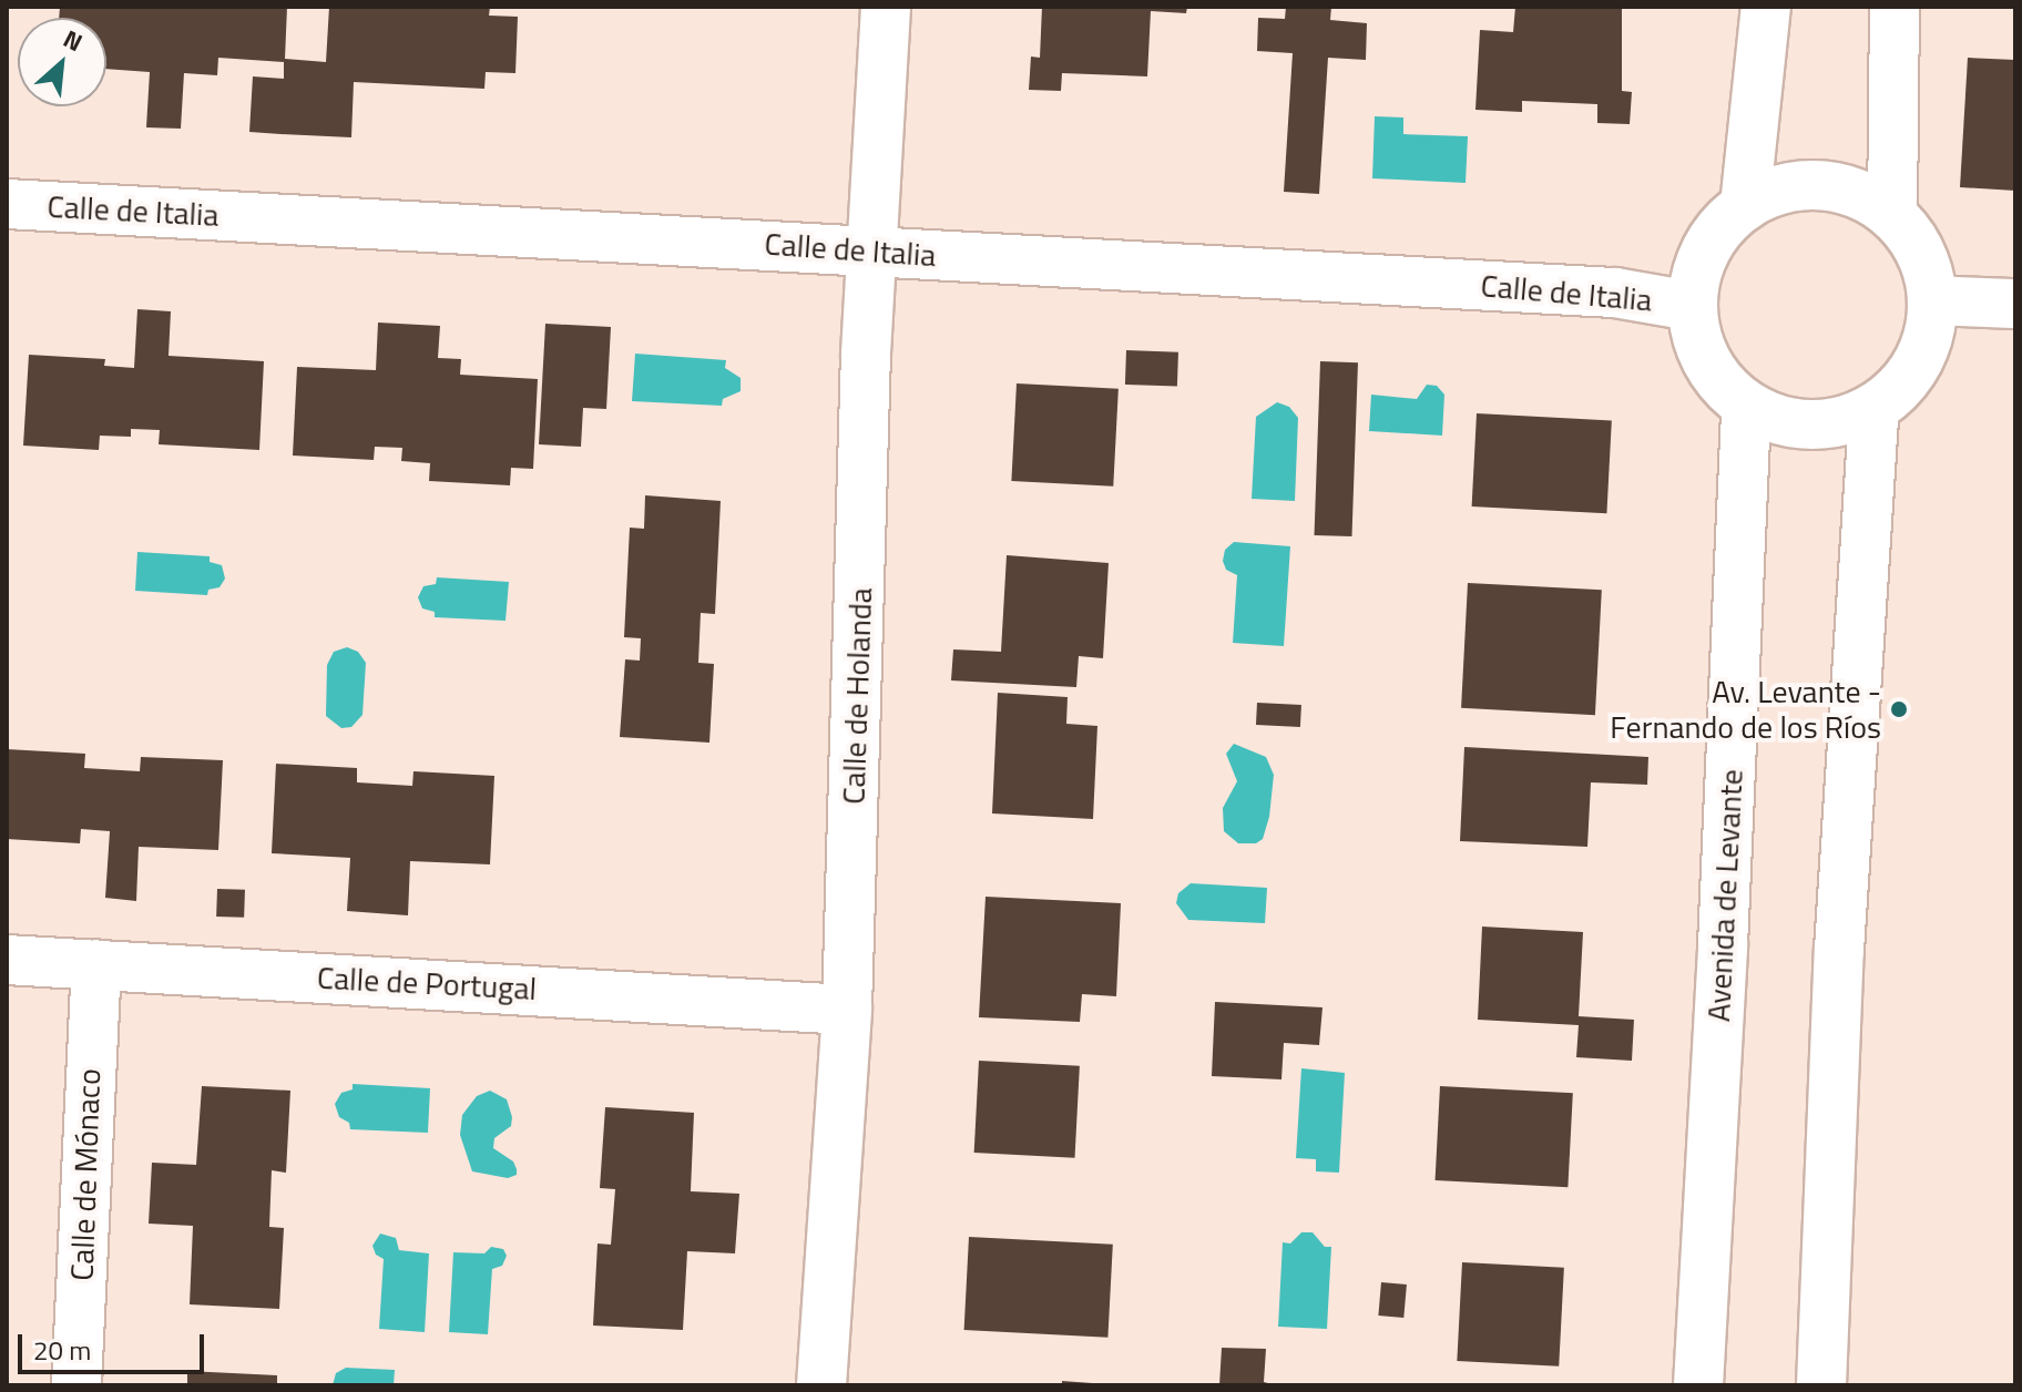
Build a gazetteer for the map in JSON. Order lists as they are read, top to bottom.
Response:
{
  "streets": {
    "street": [
      "Calle de Italia",
      "Calle de Holanda",
      "Avenida de Levante",
      "Calle de Portugal",
      "Calle de Mónaco"
    ]
  },
  "crossings": [
    ["Calle de Italia", "Calle de Holanda"],
    ["Calle de Italia", "Avenida de Levante"],
    ["Calle de Holanda", "Calle de Portugal"],
    ["Calle de Portugal", "Calle de Mónaco"]
  ],
  "places": ["Av. Levante - Fernando de los Ríos"],
  "scale_bar": "20 m",
  "north": "top right"
}
